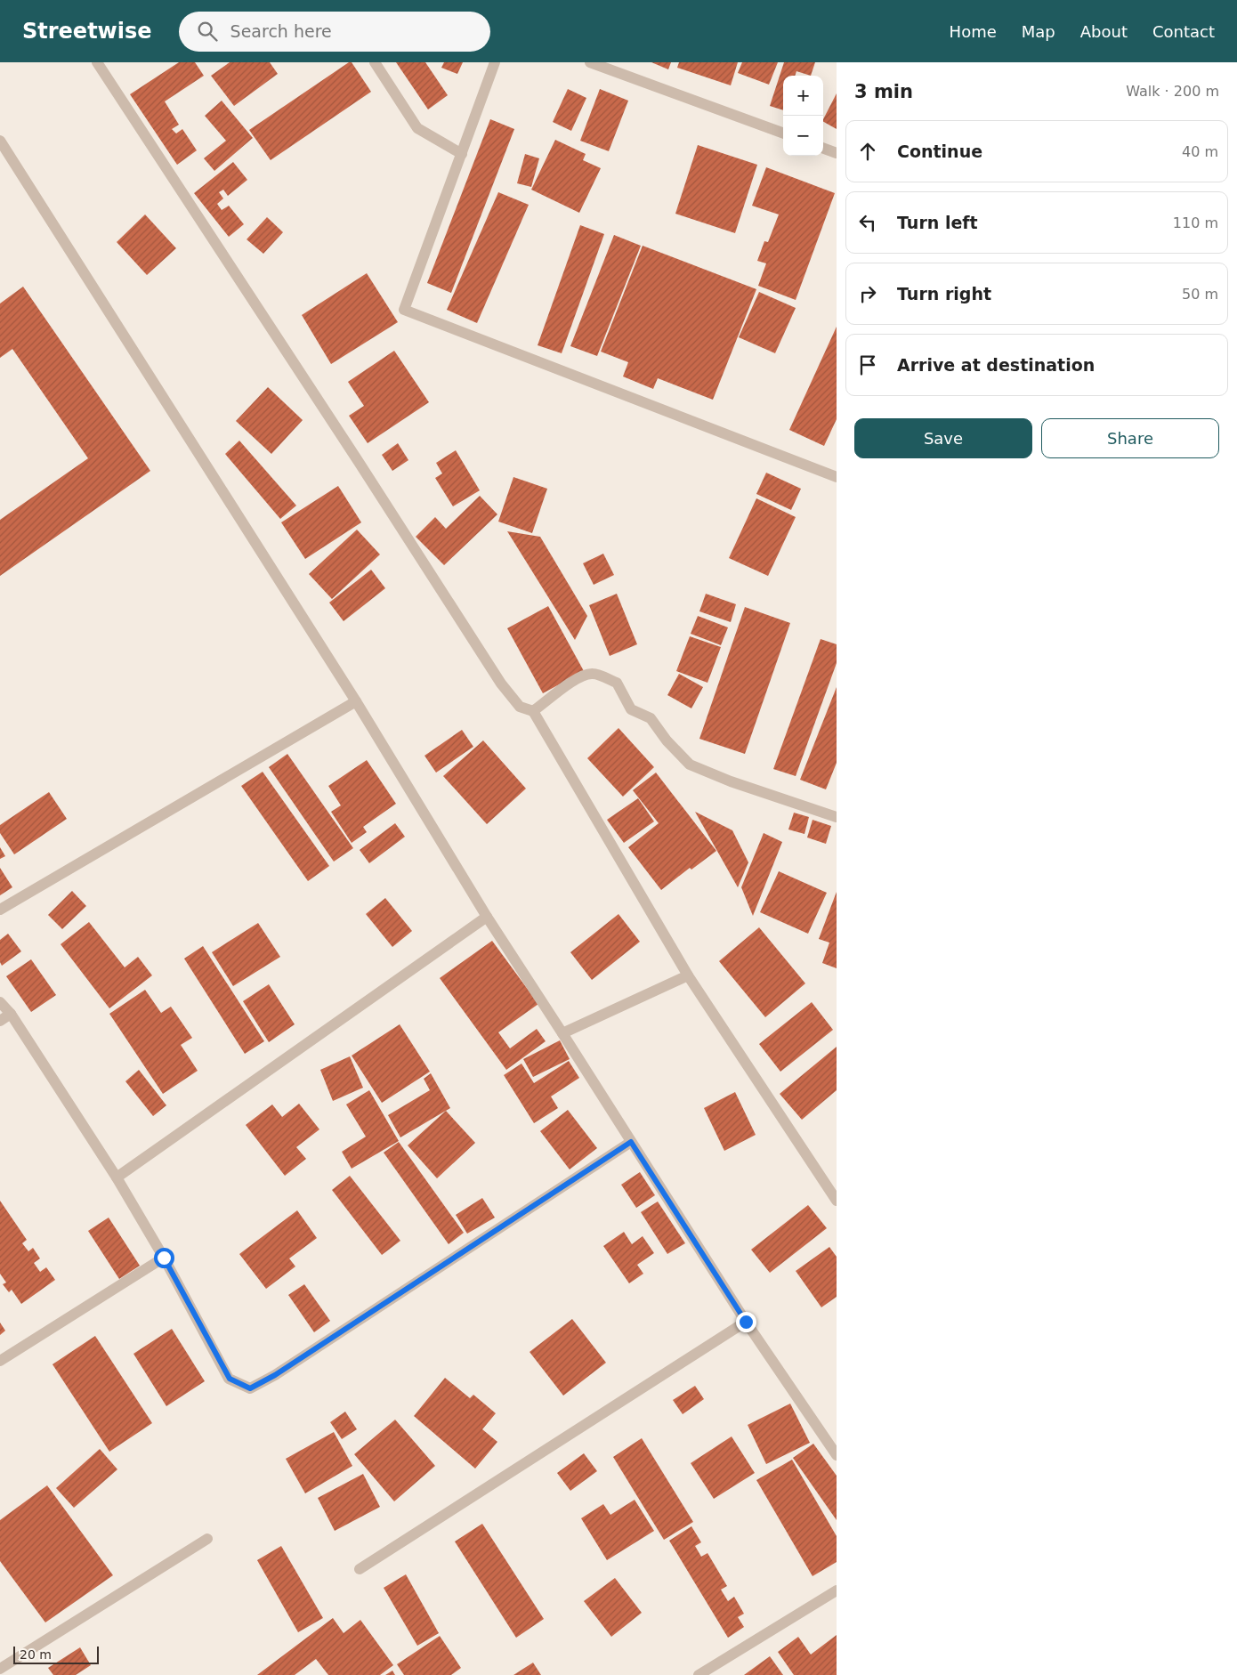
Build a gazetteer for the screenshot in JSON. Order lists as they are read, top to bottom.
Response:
{
  "scale_bar": "20 m",
  "page": {
    "header": "Streetwise",
    "search": "Search here",
    "nav": [
      "Home",
      "Map",
      "About",
      "Contact"
    ],
    "heading": ["3 min", "Walk · 200 m"],
    "map_buttons": ["+", "−"],
    "list": [
      ["Continue", "40 m"],
      ["Turn left", "110 m"],
      ["Turn right", "50 m"],
      "Arrive at destination"
    ],
    "buttons": ["Save", "Share"],
    "scale": "20 m"
  }
}
